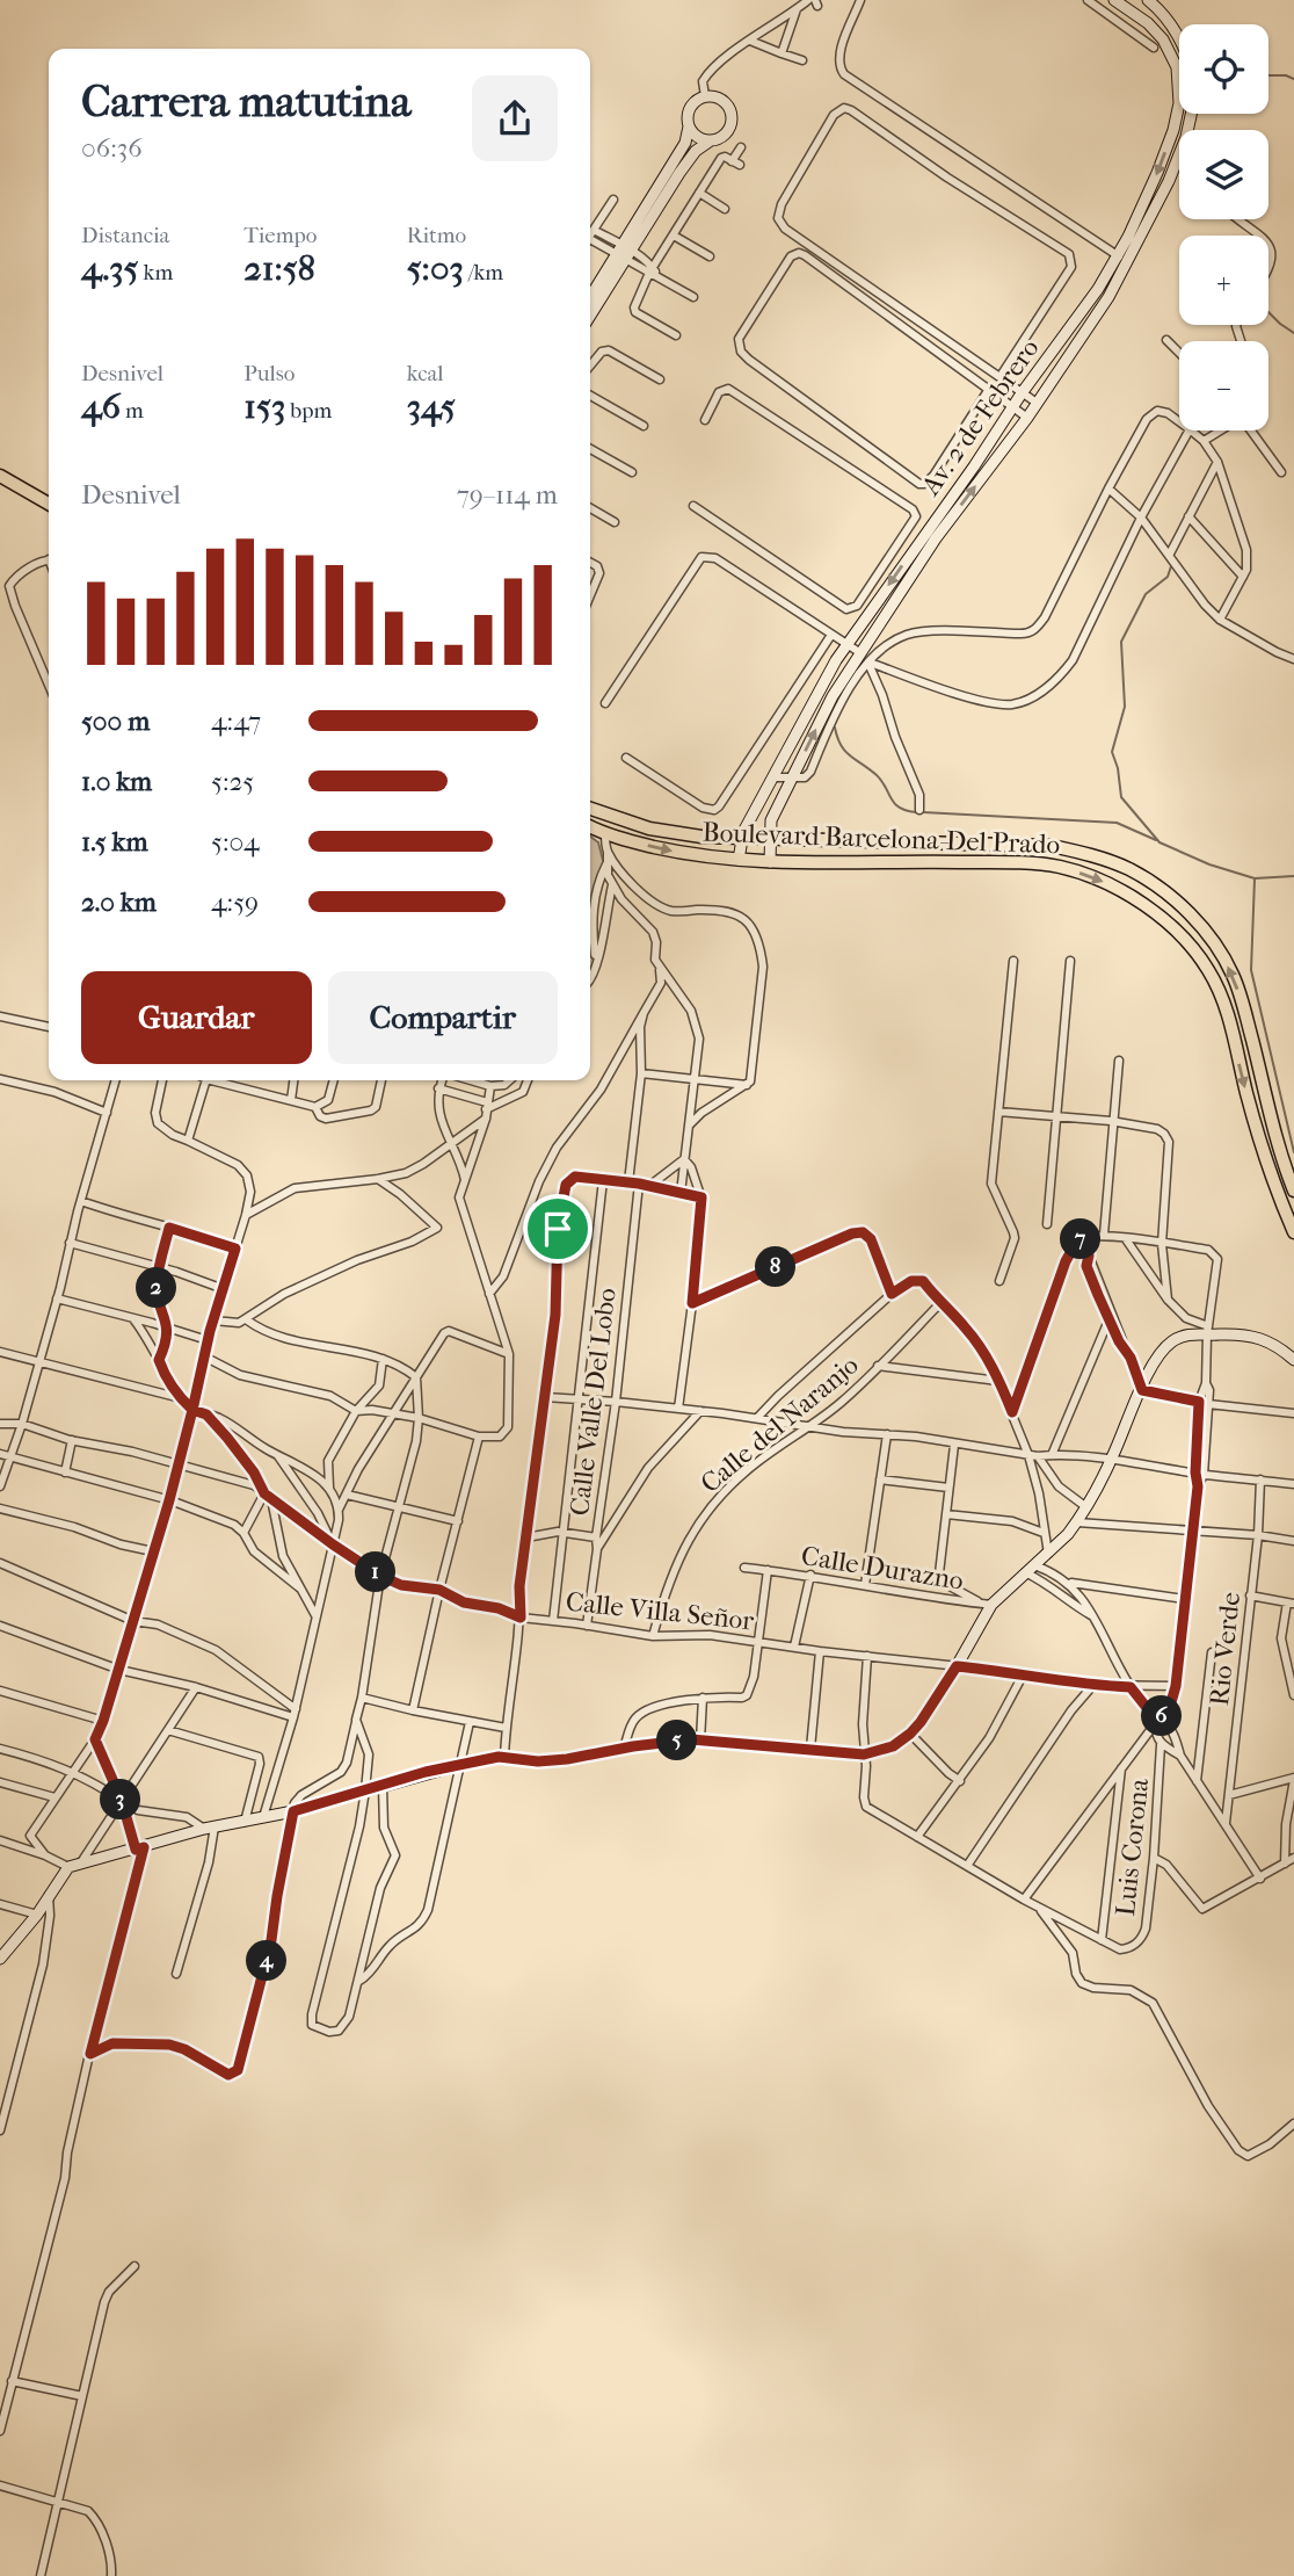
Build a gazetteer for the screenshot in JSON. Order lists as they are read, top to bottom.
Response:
{
  "streets": {
    "main road": ["Boulevard Barcelona-Del Prado"],
    "street": [
      "Av. 2 de Febrero",
      "Calle Valle Del Lobo",
      "Calle del Naranjo",
      "Calle Durazno",
      "Calle Villa Señor",
      "Rio Verde",
      "Luis Corona"
    ]
  },
  "crossings": [
    ["Av. 2 de Febrero", "Boulevard Barcelona-Del Prado"],
    ["Calle Valle Del Lobo", "Calle Villa Señor"],
    ["Calle del Naranjo", "Calle Villa Señor"]
  ],
  "page": {
    "map_buttons": ["+", "−"],
    "heading": ["Carrera matutina", "06:36"],
    "stats": [
      ["Distancia", "4.35 km"],
      ["Tiempo", "21:58"],
      ["Ritmo", "5:03 /km"],
      ["Desnivel", "46 m"],
      ["Pulso", "153 bpm"],
      ["kcal", "345"]
    ],
    "chart": ["Desnivel", "79–114 m"],
    "list": [
      {
        "name": "500 m",
        "note": "4:47"
      },
      {
        "name": "1.0 km",
        "note": "5:25"
      },
      {
        "name": "1.5 km",
        "note": "5:04"
      },
      {
        "name": "2.0 km",
        "note": "4:59"
      }
    ],
    "buttons": ["Guardar", "Compartir"],
    "pins": [
      "7",
      "8",
      "2",
      "1",
      "6",
      "5",
      "3",
      "4"
    ]
  }
}
